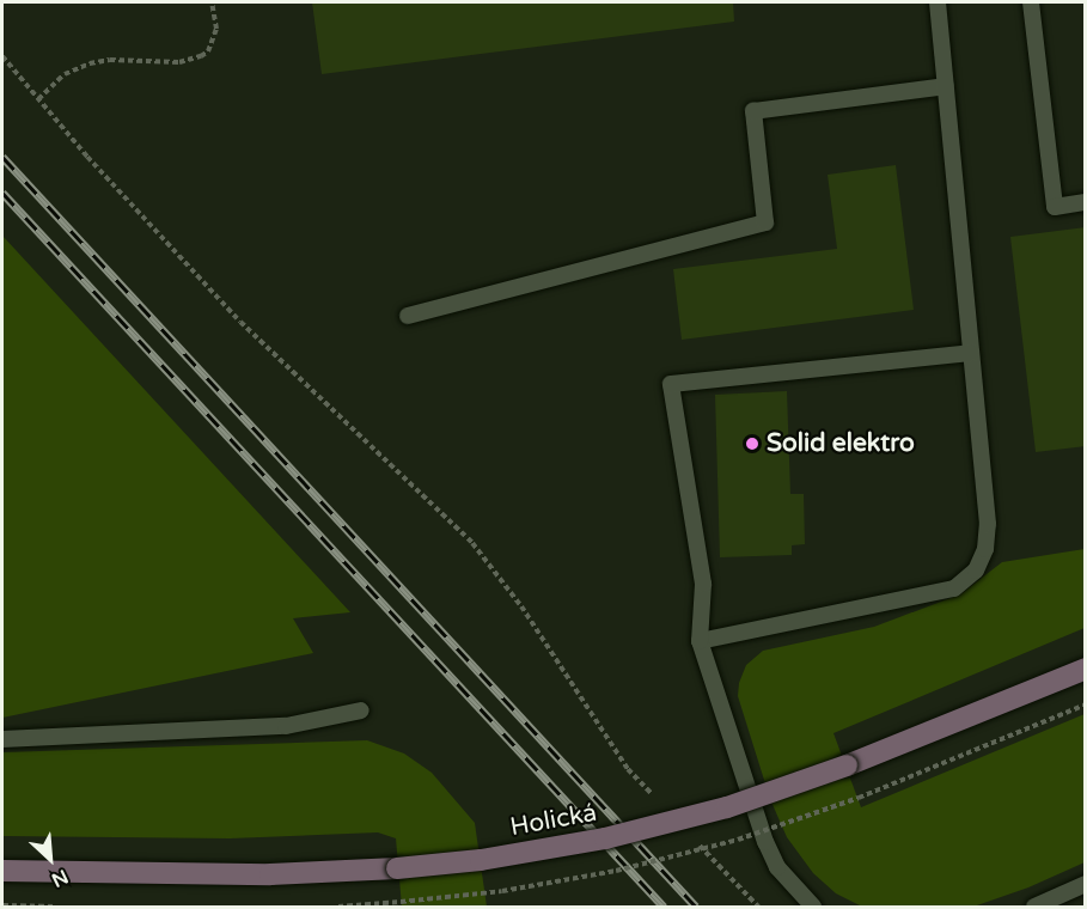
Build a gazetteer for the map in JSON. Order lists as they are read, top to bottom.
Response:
{
  "streets": {
    "street": ["Holická"]
  },
  "places": ["Solid elektro"],
  "north": "bottom right"
}
